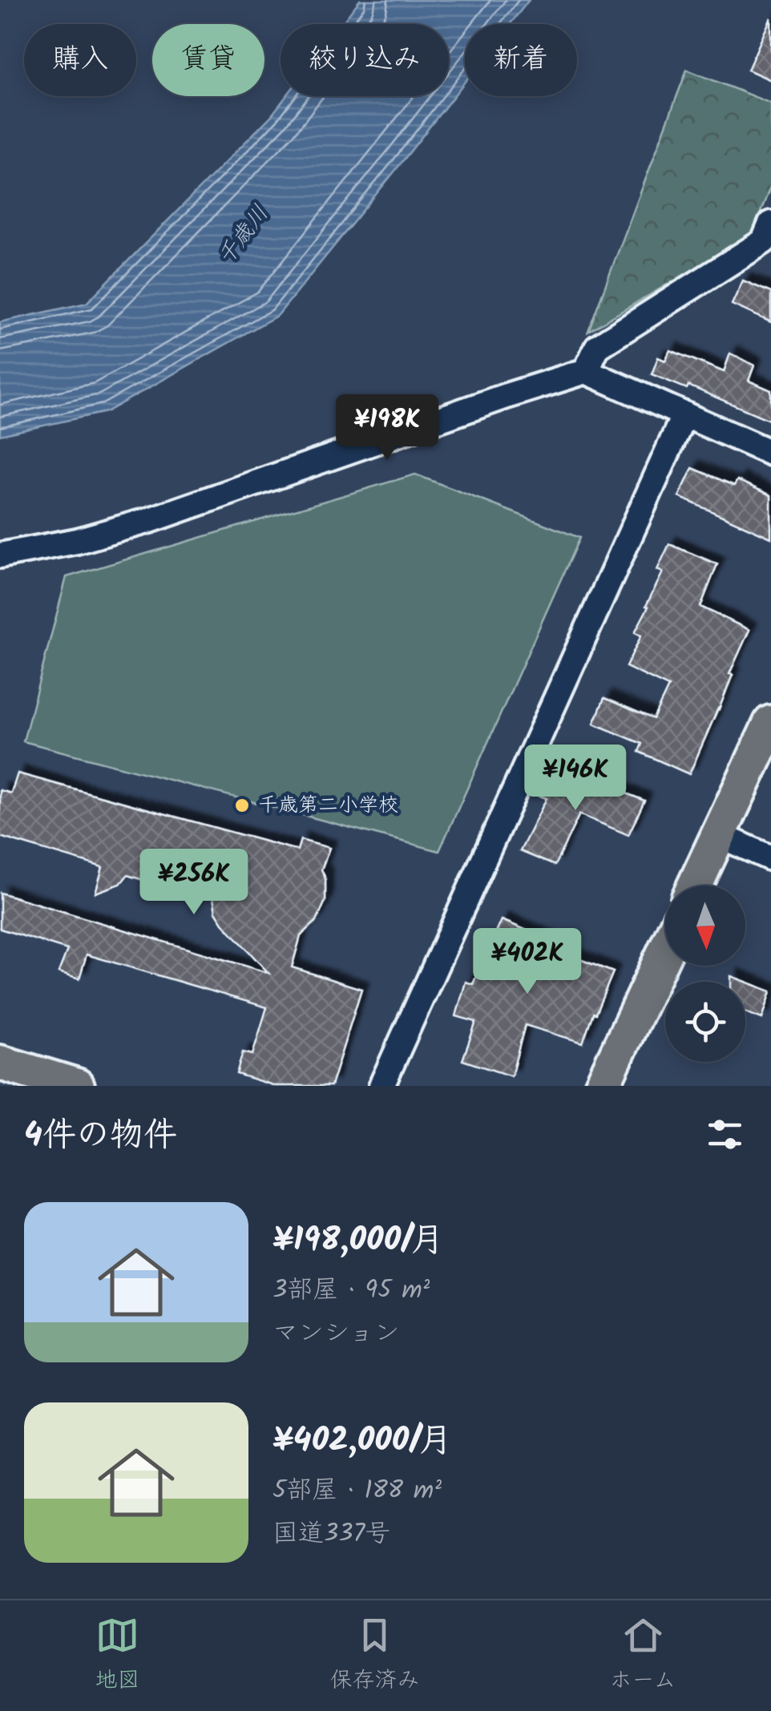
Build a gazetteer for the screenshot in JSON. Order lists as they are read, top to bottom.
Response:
{
  "water": ["千歳川"],
  "places": ["千歳第二小学校"],
  "north": "bottom",
  "page": {
    "chip": [
      "購入",
      "賃貸",
      "絞り込み",
      "新着"
    ],
    "price": [
      "¥198K",
      "¥146K",
      "¥256K",
      "¥402K"
    ],
    "heading": "4件の物件",
    "list": [
      {
        "name": "¥198,000/月",
        "note": "3部屋 · 95 m² · マンション"
      },
      {
        "name": "¥402,000/月",
        "note": "5部屋 · 188 m² · 国道337号"
      }
    ],
    "tabs": ["地図", "保存済み", "ホーム"]
  }
}
